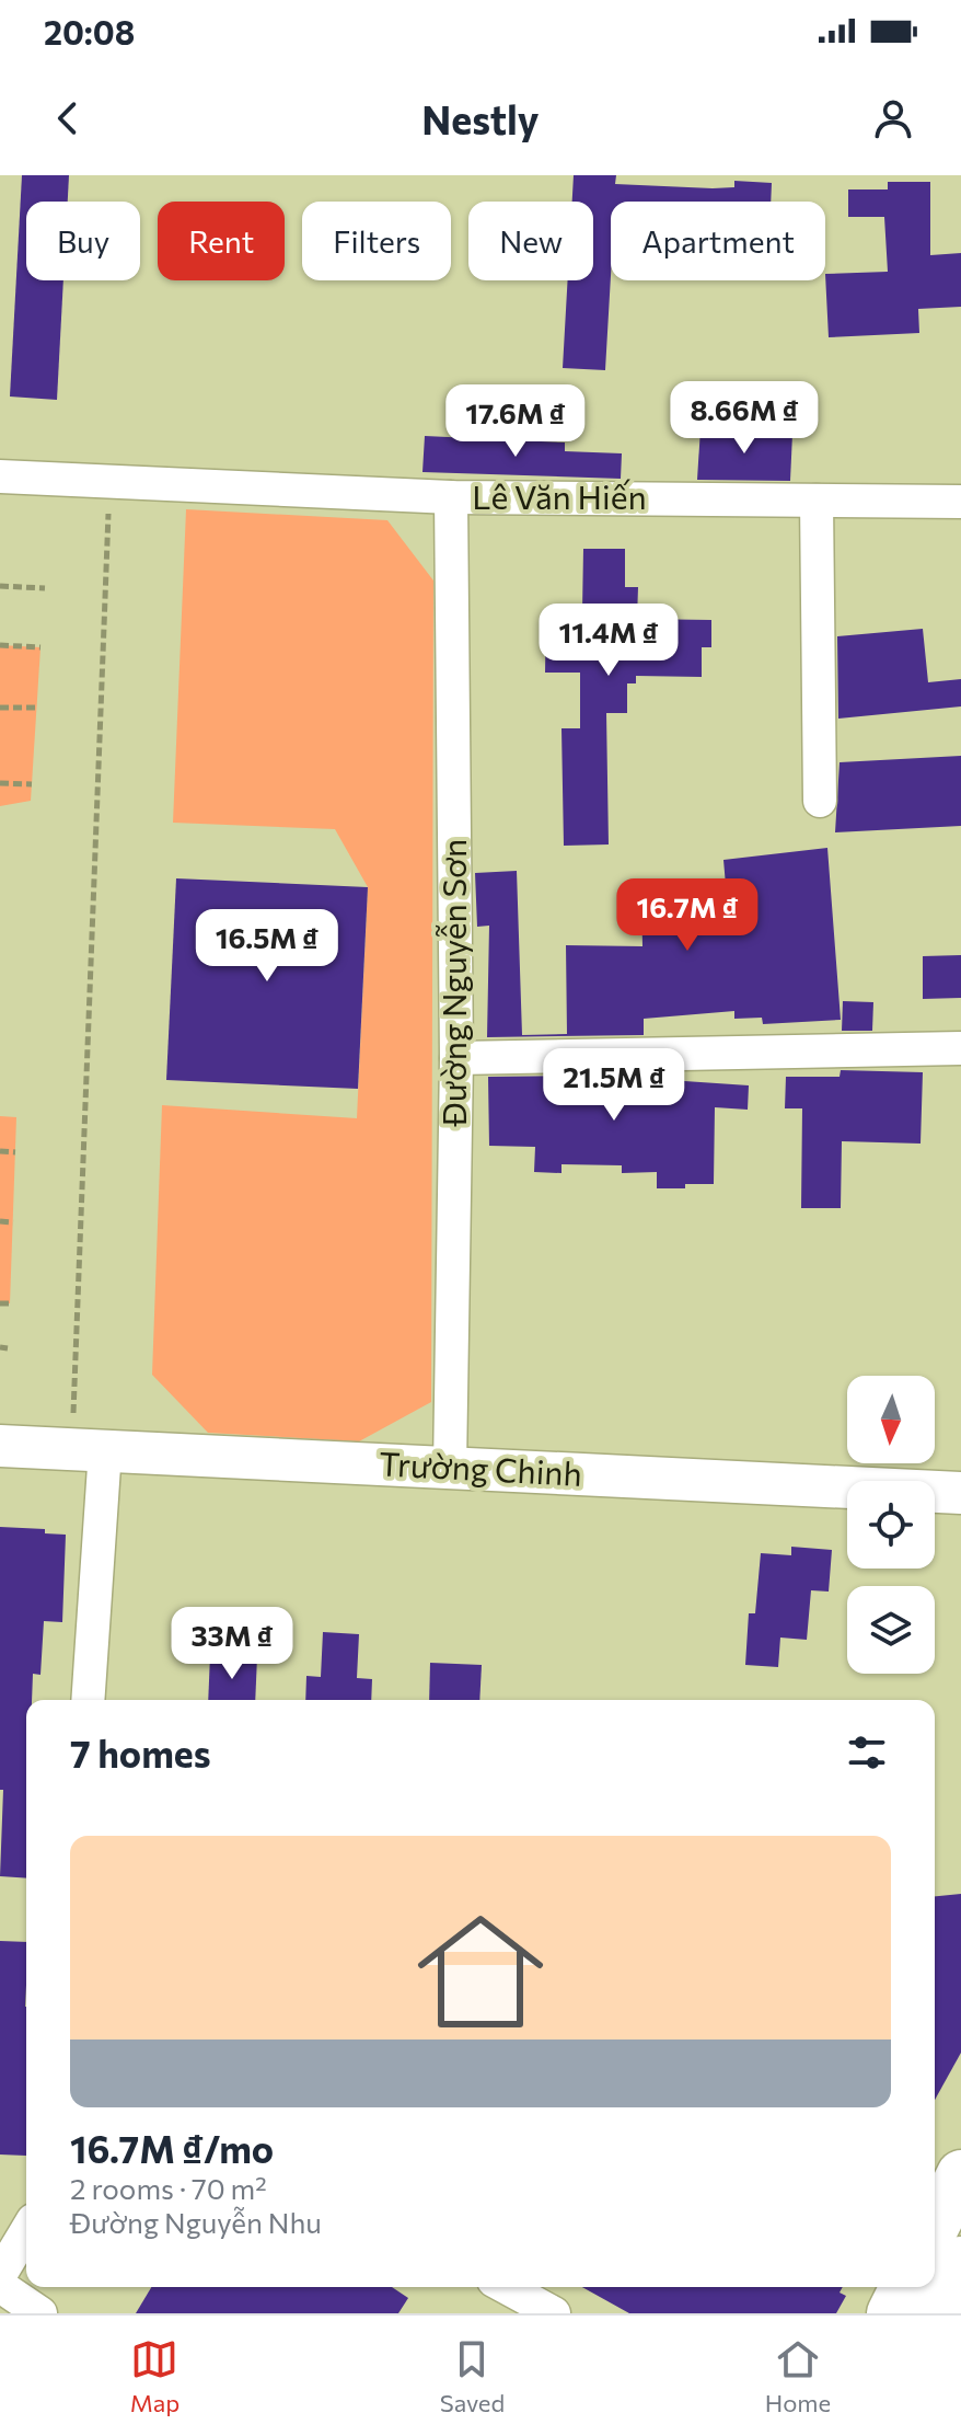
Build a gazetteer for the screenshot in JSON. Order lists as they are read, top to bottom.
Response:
{
  "streets": {
    "street": ["Lê Văn Hiến", "Đường Nguyễn Sơn", "Trường Chinh"]
  },
  "crossings": [
    ["Lê Văn Hiến", "Đường Nguyễn Sơn"],
    ["Đường Nguyễn Sơn", "Trường Chinh"]
  ],
  "north": "bottom",
  "page": {
    "status": "20:08",
    "header": "Nestly",
    "chip": [
      "Buy",
      "Rent",
      "Filters",
      "New",
      "Apartment"
    ],
    "price": [
      "8.66M ₫",
      "17.6M ₫",
      "11.4M ₫",
      "16.7M ₫",
      "16.5M ₫",
      "21.5M ₫",
      "33M ₫"
    ],
    "heading": "7 homes",
    "list": [
      {
        "name": "16.7M ₫/mo",
        "note": "2 rooms · 70 m² · Đường Nguyễn Nhu"
      }
    ],
    "tabs": ["Map", "Saved", "Home"]
  }
}
